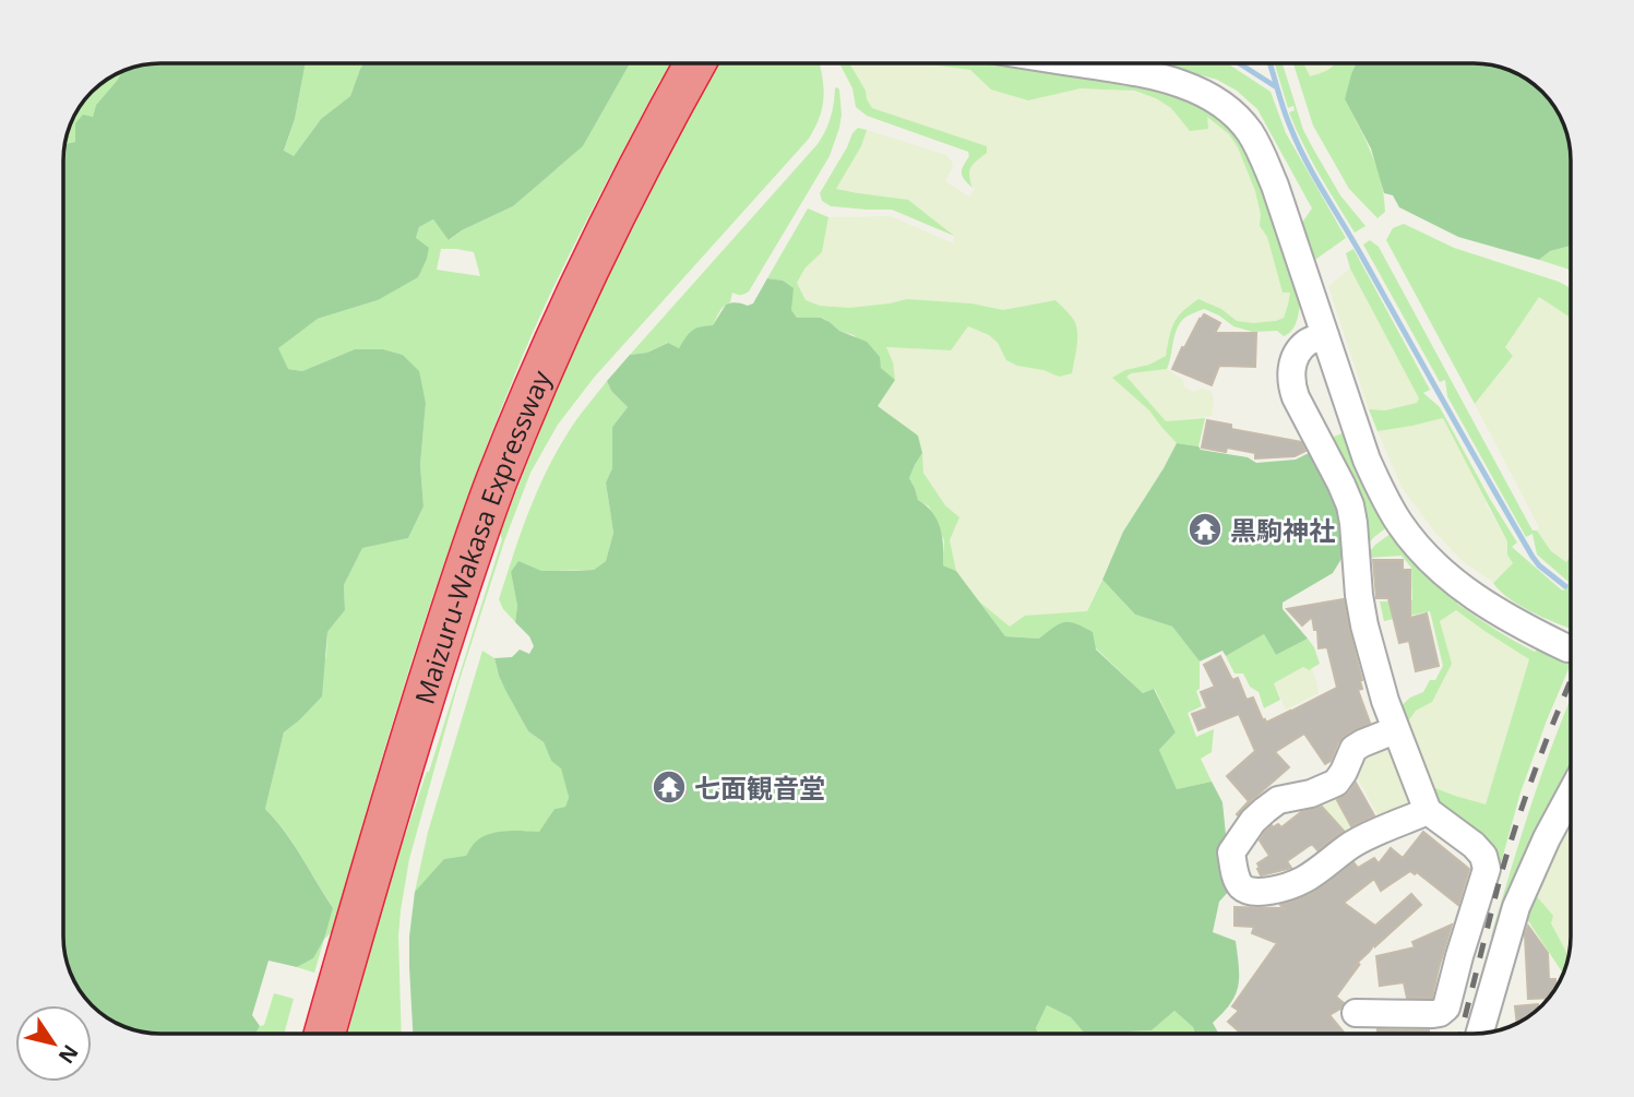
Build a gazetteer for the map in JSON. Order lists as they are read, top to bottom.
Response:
{
  "streets": {
    "highway": ["Maizuru-Wakasa Expressway"]
  },
  "places": {
    "temple": ["黒駒神社", "七面観音堂"]
  },
  "north": "bottom right"
}
